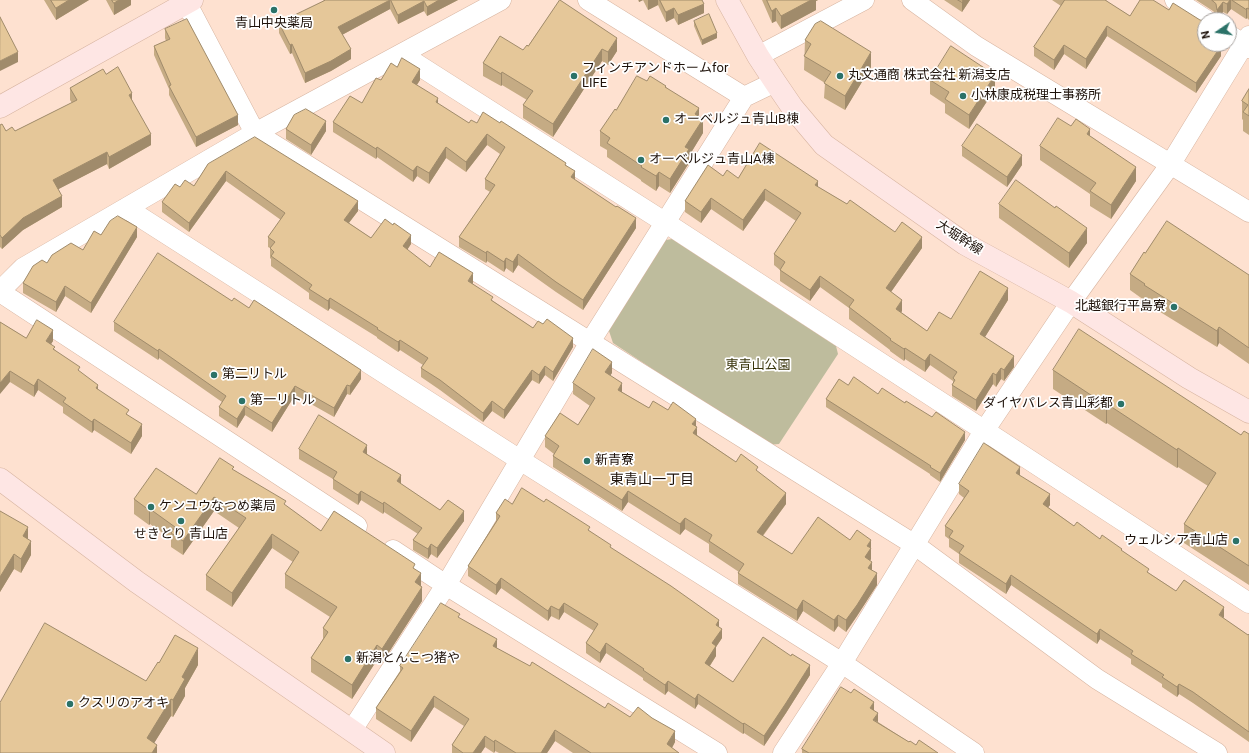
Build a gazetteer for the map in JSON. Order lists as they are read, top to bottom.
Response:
{
  "streets": {
    "street": ["大堀幹線"]
  },
  "districts": ["東青山一丁目"],
  "parks": ["東青山公園"],
  "places": [
    "青山中央薬局",
    "フィンチアンドホームfor LIFE",
    "丸文通商 株式会社 新潟支店",
    "小林康成税理士事務所",
    "オーベルジュ青山B棟",
    "オーベルジュ青山A棟",
    "北越銀行平島寮",
    "第二リトル",
    "第一リトル",
    "ダイヤパレス青山彩都",
    "新青寮",
    "ケンユウなつめ薬局",
    "せきとり 青山店",
    "ウェルシア青山店",
    "新潟とんこつ猪や",
    "クスリのアオキ"
  ],
  "north": "left"
}
